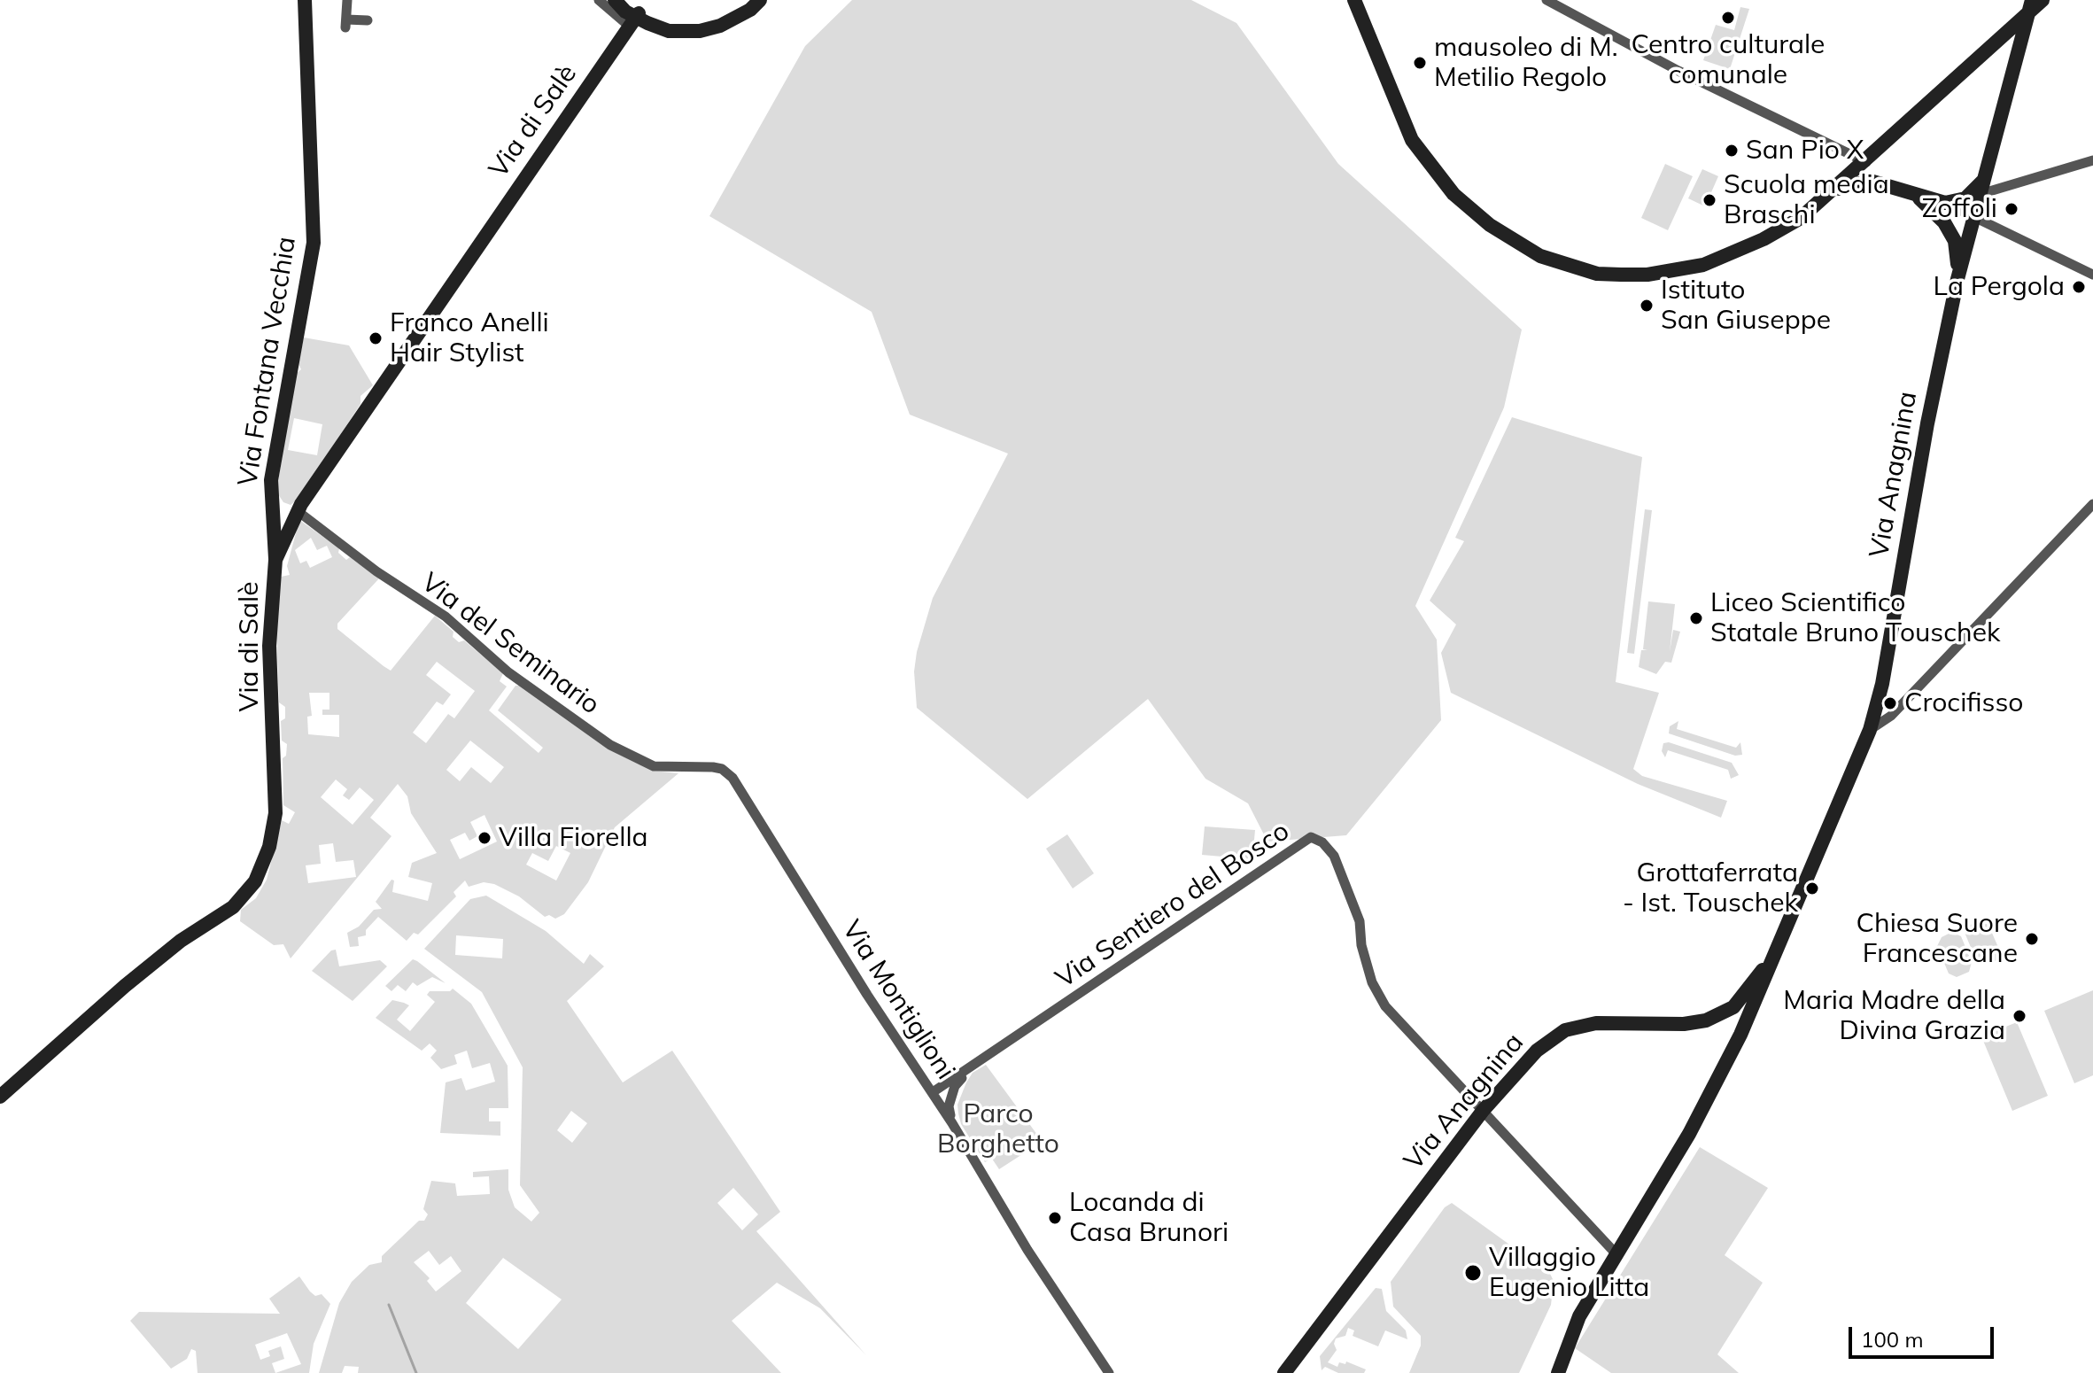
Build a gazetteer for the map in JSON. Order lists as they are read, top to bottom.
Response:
{
  "streets": {
    "main road": ["Via di Salè", "Via Fontana Vecchia", "Via Anagnina"],
    "street": ["Via del Seminario", "Via Sentiero del Bosco", "Via Montiglioni"]
  },
  "crossings": [
    ["Via di Salè", "Via Fontana Vecchia"],
    ["Via di Salè", "Via del Seminario"],
    ["Via Anagnina", "Via Sentiero del Bosco"],
    ["Via del Seminario", "Via Montiglioni"],
    ["Via Sentiero del Bosco", "Via Montiglioni"]
  ],
  "parks": ["Parco Borghetto"],
  "places": [
    "Centro culturale comunale",
    "mausoleo di M. Metilio Regolo",
    "San Pio X",
    "Scuola media Braschi",
    "Zoffoli",
    "La Pergola",
    "Istituto San Giuseppe",
    "Franco Anelli Hair Stylist",
    "Liceo Scientifico Statale Bruno Touschek",
    "Crocifisso",
    "Villa Fiorella",
    "Grottaferrata - Ist. Touschek",
    "Chiesa Suore Francescane",
    "Maria Madre della Divina Grazia",
    "Locanda di Casa Brunori",
    "Villaggio Eugenio Litta"
  ],
  "scale_bar": "100 m"
}
